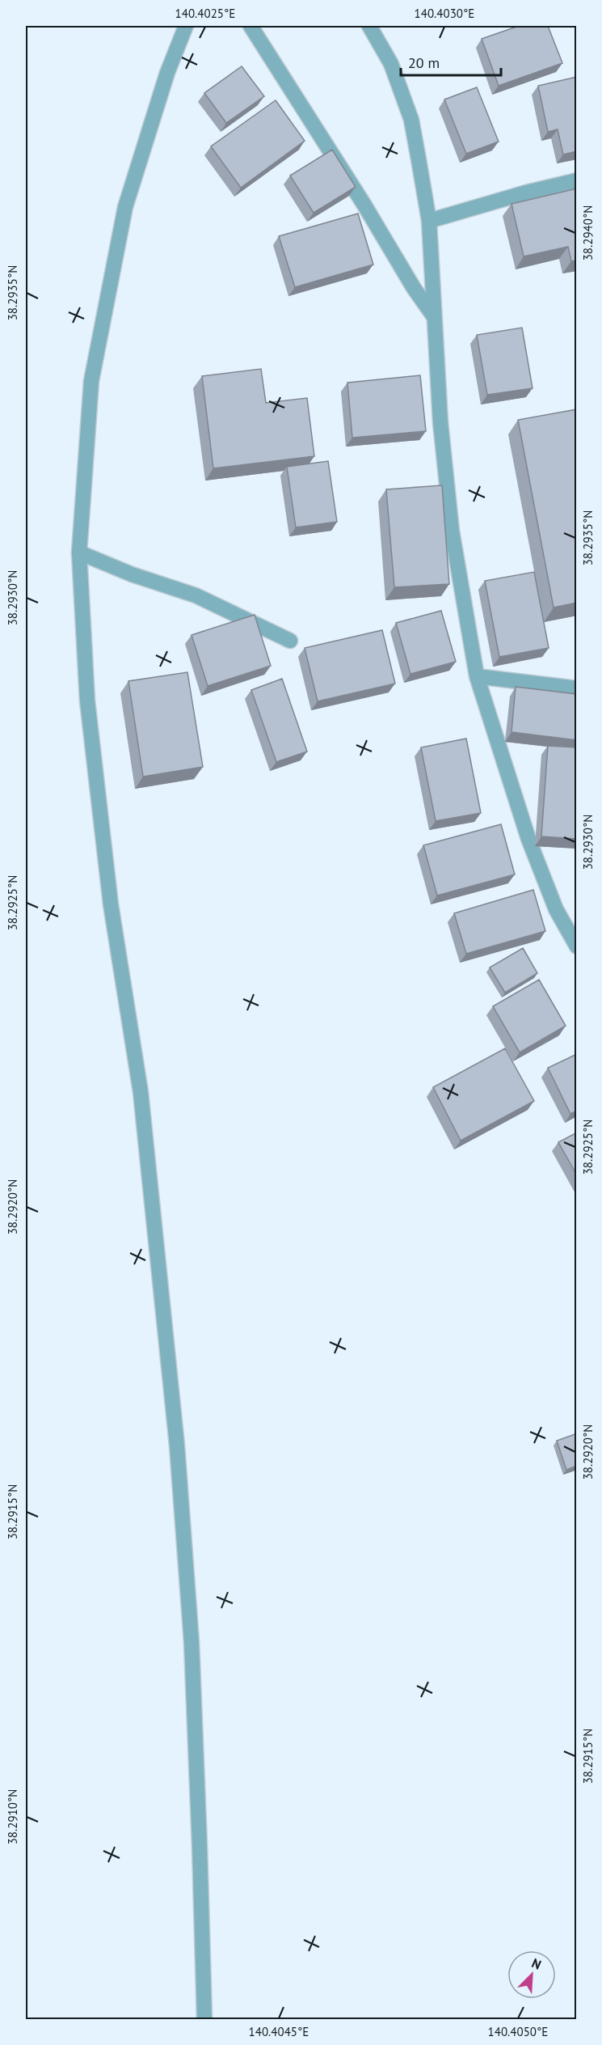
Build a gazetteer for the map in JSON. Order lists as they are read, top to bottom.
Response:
{
  "scale_bar": "20 m",
  "north": "top right",
  "coordinates": [
    "140.4025°E",
    "140.4030°E",
    "38.2940°N",
    "38.2935°N",
    "38.2930°N",
    "38.2925°N",
    "38.2920°N",
    "38.2915°N",
    "38.2910°N",
    "140.4045°E",
    "140.4050°E"
  ]
}
